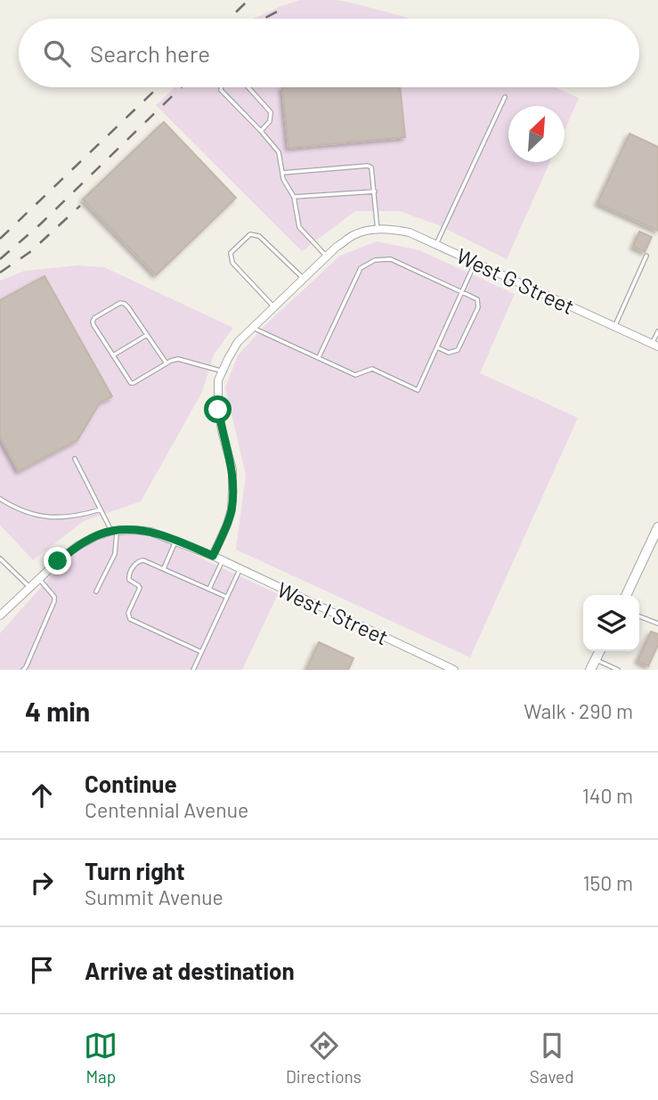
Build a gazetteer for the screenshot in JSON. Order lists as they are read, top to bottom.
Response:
{
  "streets": {
    "street": ["West G Street", "West I Street"]
  },
  "north": "top right",
  "page": {
    "search": "Search here",
    "heading": ["4 min", "Walk · 290 m"],
    "list": [
      ["Continue", "Centennial Avenue", "140 m"],
      ["Turn right", "Summit Avenue", "150 m"],
      "Arrive at destination"
    ],
    "nav": ["Map", "Directions", "Saved"]
  }
}
